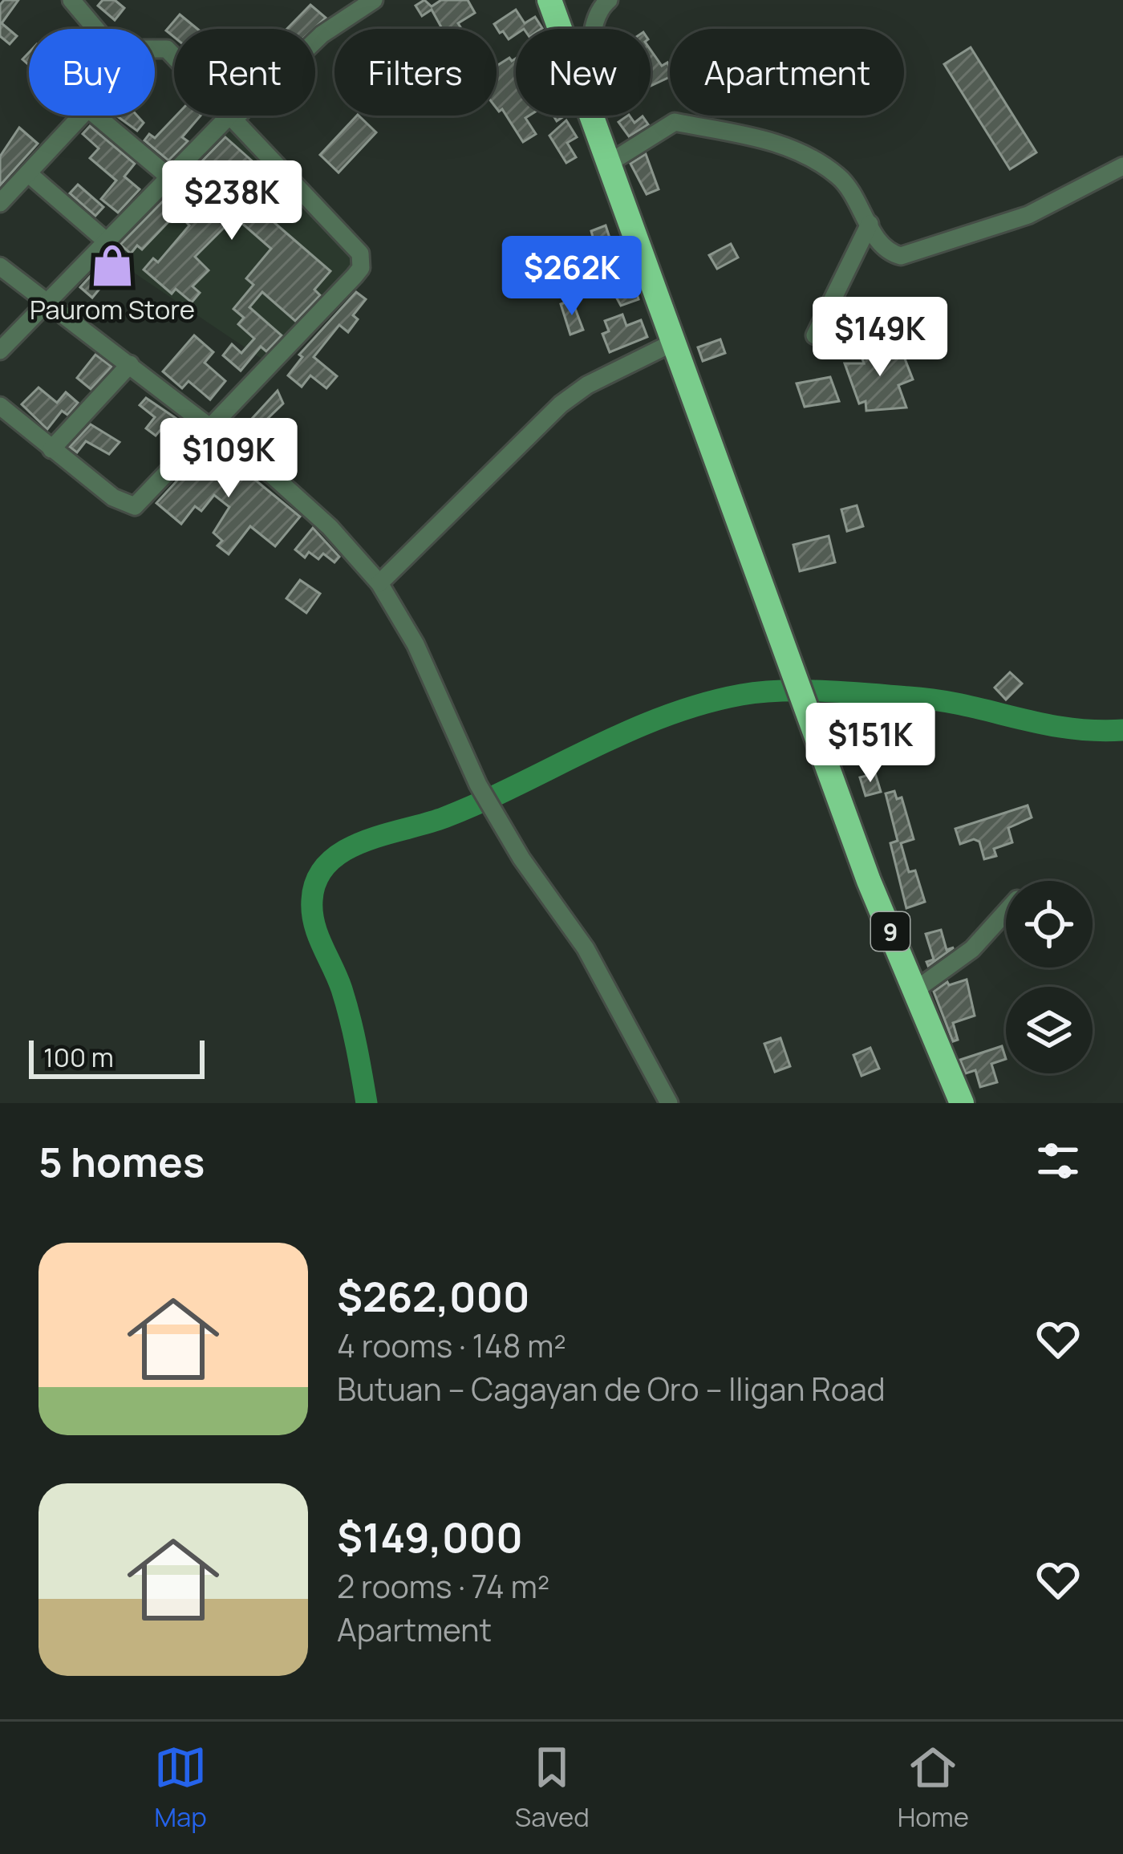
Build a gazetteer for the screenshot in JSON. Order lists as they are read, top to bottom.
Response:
{
  "streets": {
    "highway": ["9"]
  },
  "places": {
    "shop": ["Paurom Store"]
  },
  "scale_bar": "100 m",
  "page": {
    "chip": [
      "Buy",
      "Rent",
      "Filters",
      "New",
      "Apartment"
    ],
    "price": [
      "$238K",
      "$262K",
      "$149K",
      "$109K",
      "$151K"
    ],
    "scale": "100 m",
    "heading": "5 homes",
    "list": [
      {
        "name": "$262,000",
        "note": "4 rooms · 148 m² · Butuan – Cagayan de Oro – Iligan Road"
      },
      {
        "name": "$149,000",
        "note": "2 rooms · 74 m² · Apartment"
      }
    ],
    "tabs": ["Map", "Saved", "Home"]
  }
}
